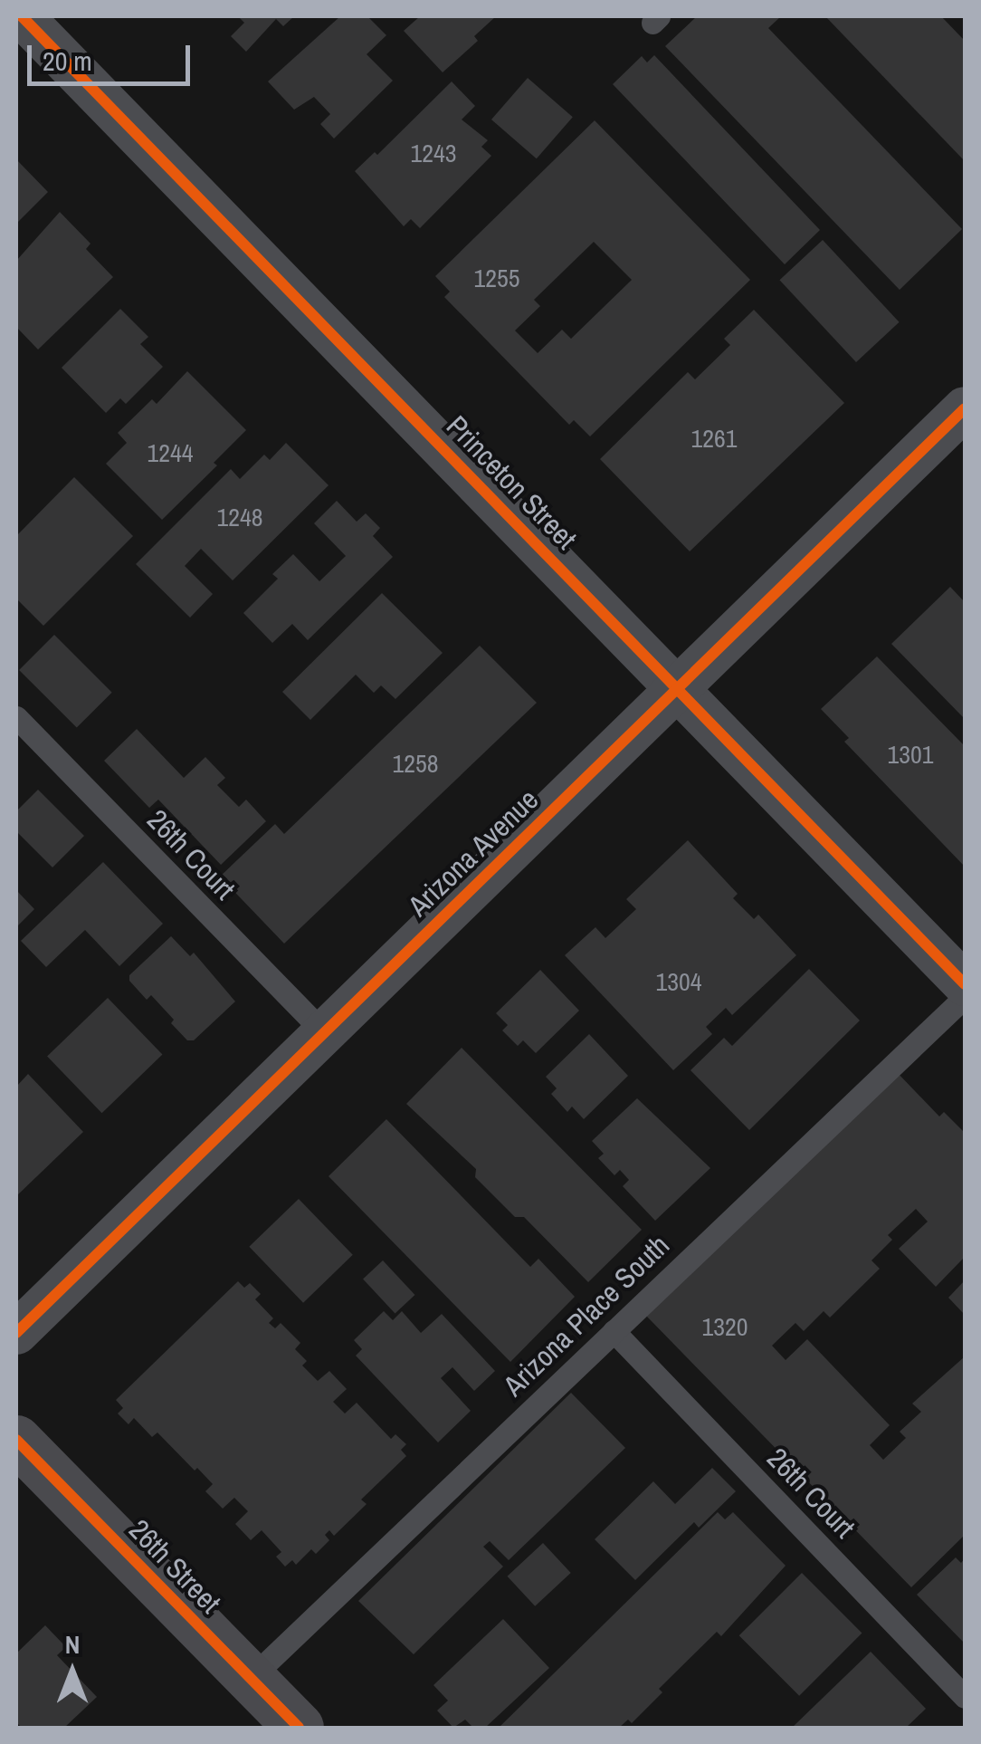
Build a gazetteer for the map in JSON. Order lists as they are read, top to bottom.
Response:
{
  "streets": {
    "main road": ["26th Street"],
    "street": ["Princeton Street", "Arizona Avenue"],
    "lane": ["26th Court", "Arizona Place South"]
  },
  "crossings": [
    ["Princeton Street", "Arizona Avenue"],
    ["Arizona Avenue", "26th Court"],
    ["26th Court", "Arizona Place South"],
    ["Arizona Place South", "26th Street"]
  ],
  "house_numbers": [
    "1243",
    "1255",
    "1261",
    "1244",
    "1248",
    "1301",
    "1258",
    "1304",
    "1320"
  ],
  "scale_bar": "20 m",
  "north": "top"
}
